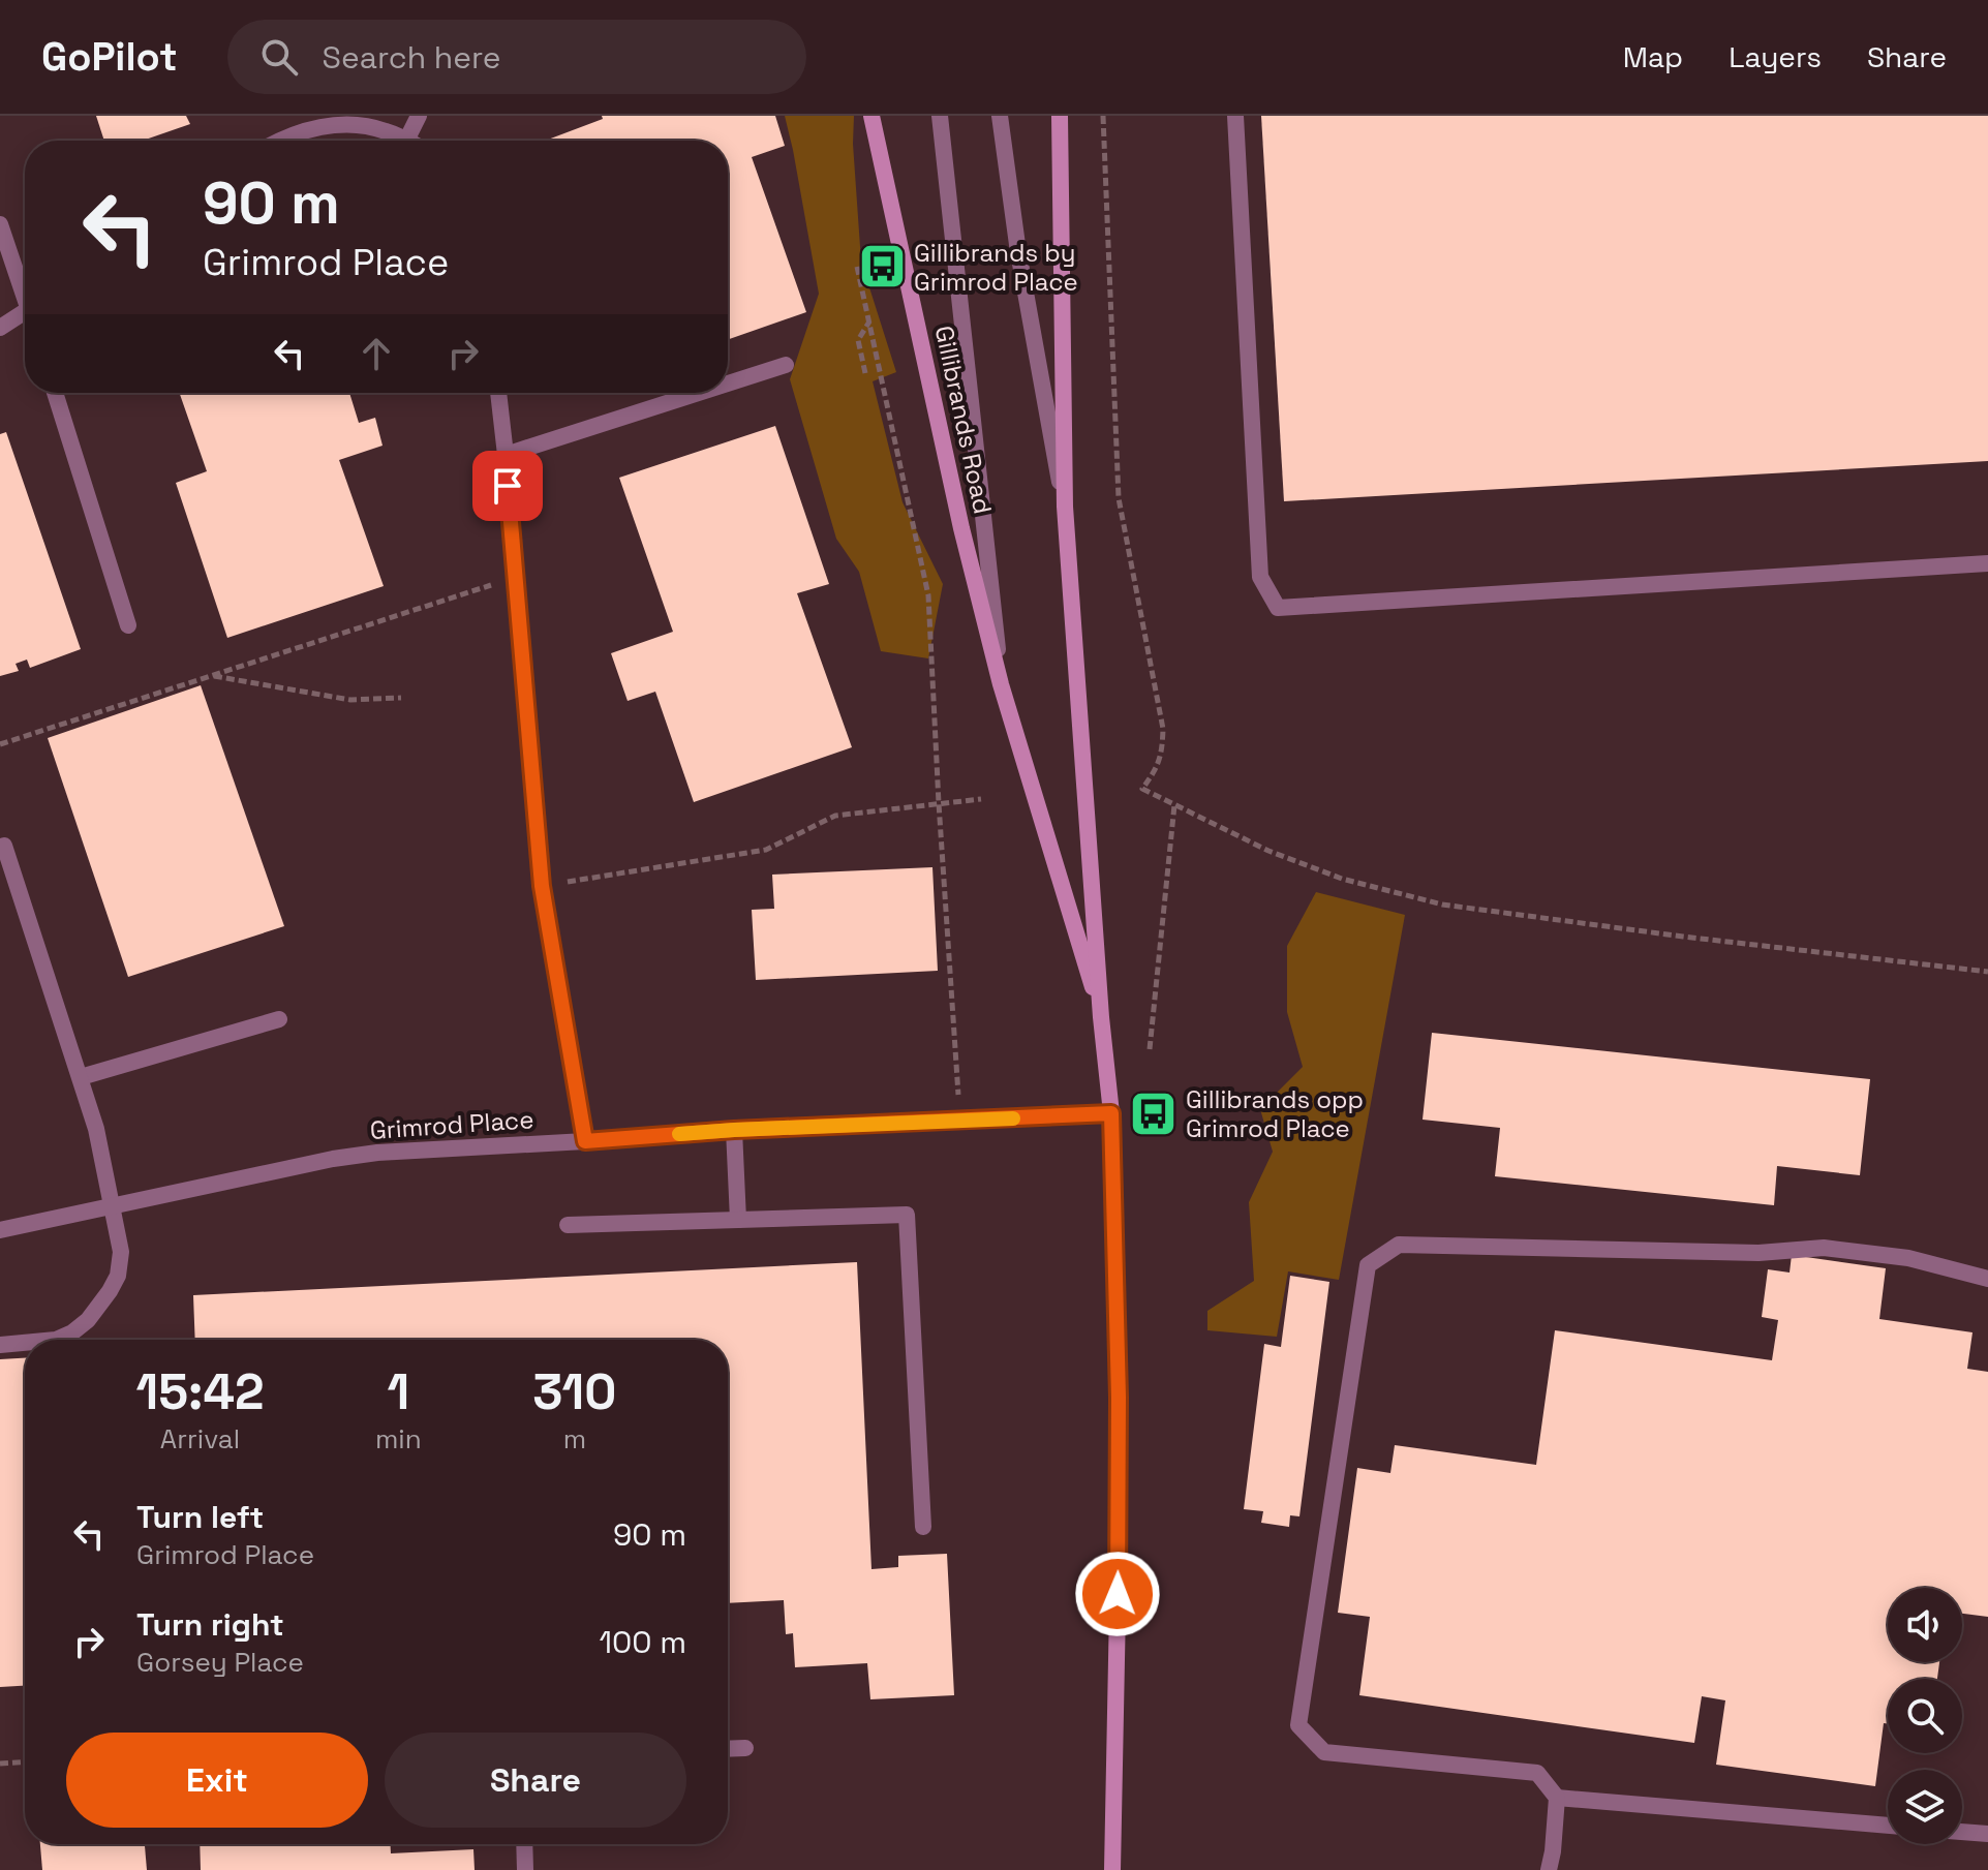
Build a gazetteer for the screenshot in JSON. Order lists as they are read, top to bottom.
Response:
{
  "streets": {
    "street": ["Gillibrands Road", "Grimrod Place"]
  },
  "crossings": [
    ["Gillibrands Road", "Grimrod Place"]
  ],
  "places": {
    "bus stop": ["Gillibrands by Grimrod Place", "Gillibrands opp Grimrod Place"]
  },
  "page": {
    "header": "GoPilot",
    "search": "Search here",
    "nav": ["Map", "Layers", "Share"],
    "turn": ["90 m", "Grimrod Place"],
    "eta": [
      "15:42",
      "Arrival",
      "1",
      "min",
      "310",
      "m"
    ],
    "list": [
      {
        "name": "Turn left",
        "note": "Grimrod Place",
        "value": "90 m"
      },
      {
        "name": "Turn right",
        "note": "Gorsey Place",
        "value": "100 m"
      }
    ],
    "buttons": ["Exit", "Share"]
  }
}
